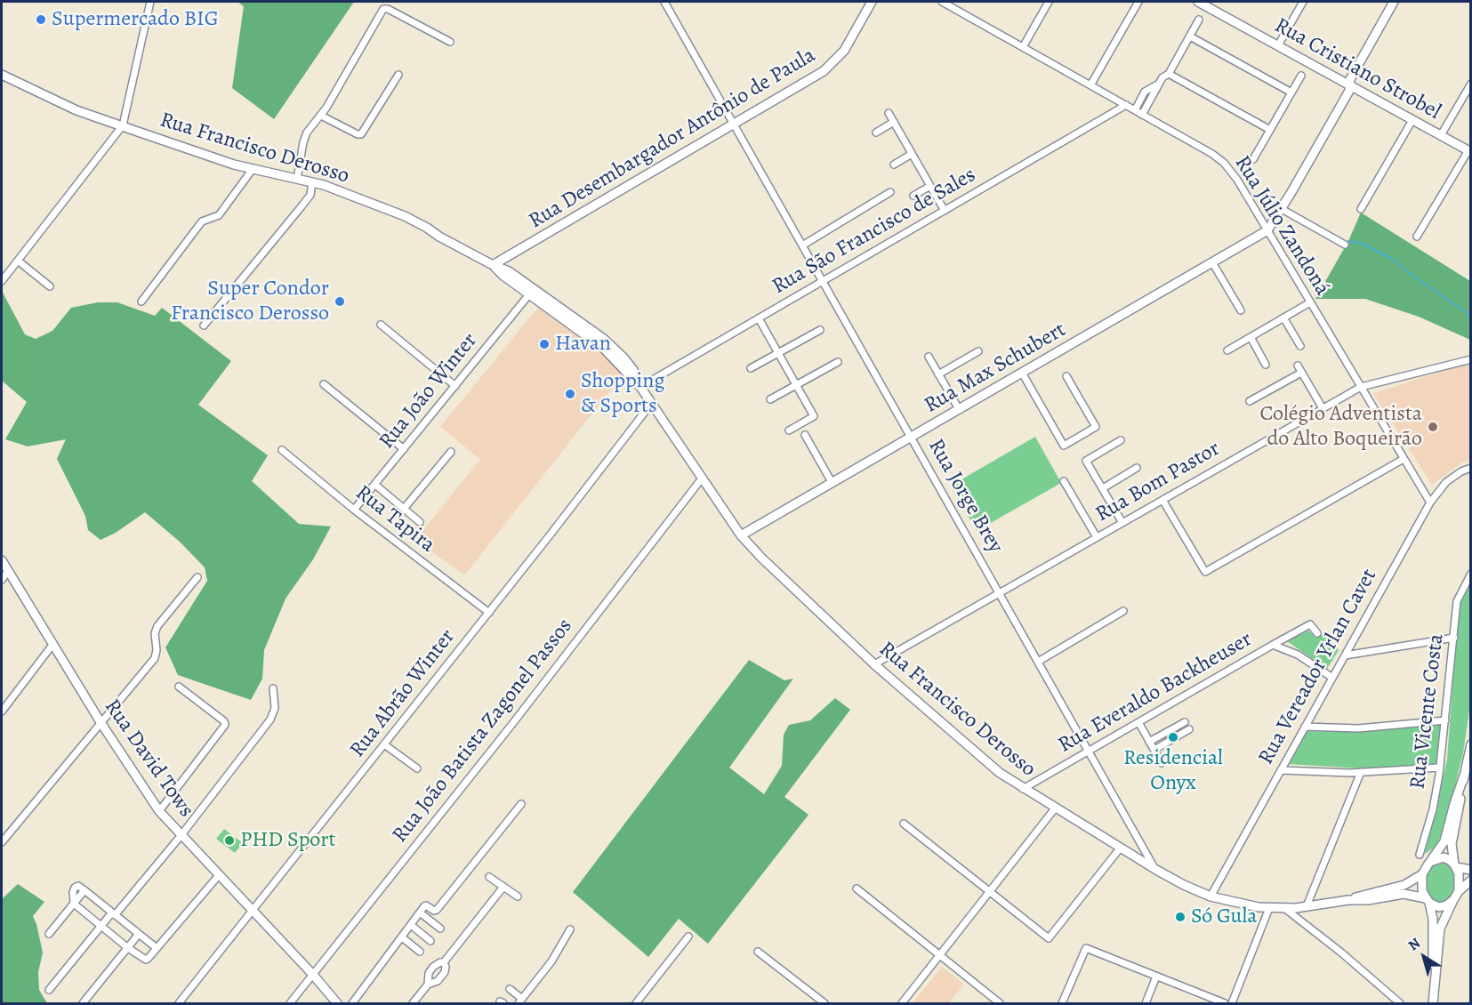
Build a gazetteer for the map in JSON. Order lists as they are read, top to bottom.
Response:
{
  "streets": {
    "main road": [
      "Rua Cristiano Strobel",
      "Rua Desembargador Antônio de Paula",
      "Rua Francisco Derosso",
      "Rua Max Schubert",
      "Rua David Tows"
    ],
    "street": [
      "Rua Júlio Zandoná",
      "Rua São Francisco de Sales",
      "Rua João Winter",
      "Rua Bom Pastor",
      "Rua Jorge Brey",
      "Rua Tapira",
      "Rua Vereador Yrlan Cavet",
      "Rua Everaldo Backheuser",
      "Rua Abrão Winter",
      "Rua Vicente Costa",
      "Rua João Batista Zagonel Passos"
    ]
  },
  "crossings": [
    ["Rua Desembargador Antônio de Paula", "Rua Francisco Derosso"],
    ["Rua Desembargador Antônio de Paula", "Rua Jorge Brey"],
    ["Rua Francisco Derosso", "Rua São Francisco de Sales"],
    ["Rua Francisco Derosso", "Rua Max Schubert"],
    ["Rua Francisco Derosso", "Rua João Winter"],
    ["Rua Francisco Derosso", "Rua Bom Pastor"],
    ["Rua Francisco Derosso", "Rua Jorge Brey"],
    ["Rua Francisco Derosso", "Rua Vereador Yrlan Cavet"],
    ["Rua Francisco Derosso", "Rua Everaldo Backheuser"],
    ["Rua Francisco Derosso", "Rua Abrão Winter"],
    ["Rua Francisco Derosso", "Rua João Batista Zagonel Passos"],
    ["Rua Júlio Zandoná", "Rua São Francisco de Sales"],
    ["Rua Júlio Zandoná", "Rua Max Schubert"],
    ["Rua Júlio Zandoná", "Rua Bom Pastor"],
    ["Rua Júlio Zandoná", "Rua Vereador Yrlan Cavet"],
    ["Rua São Francisco de Sales", "Rua Jorge Brey"],
    ["Rua Max Schubert", "Rua Jorge Brey"],
    ["Rua João Winter", "Rua Tapira"],
    ["Rua Bom Pastor", "Rua Jorge Brey"],
    ["Rua Jorge Brey", "Rua Everaldo Backheuser"],
    ["Rua Tapira", "Rua Abrão Winter"],
    ["Rua Vereador Yrlan Cavet", "Rua Everaldo Backheuser"],
    ["Rua Abrão Winter", "Rua David Tows"],
    ["Rua João Batista Zagonel Passos", "Rua David Tows"]
  ],
  "places": [
    "Supermercado BIG",
    "Super Condor Francisco Derosso",
    "Havan",
    "Shopping & Sports",
    "Colégio Adventista do Alto Boqueirão",
    "Residencial Onyx",
    "PHD Sport",
    "Só Gula"
  ],
  "north": "top left"
}
